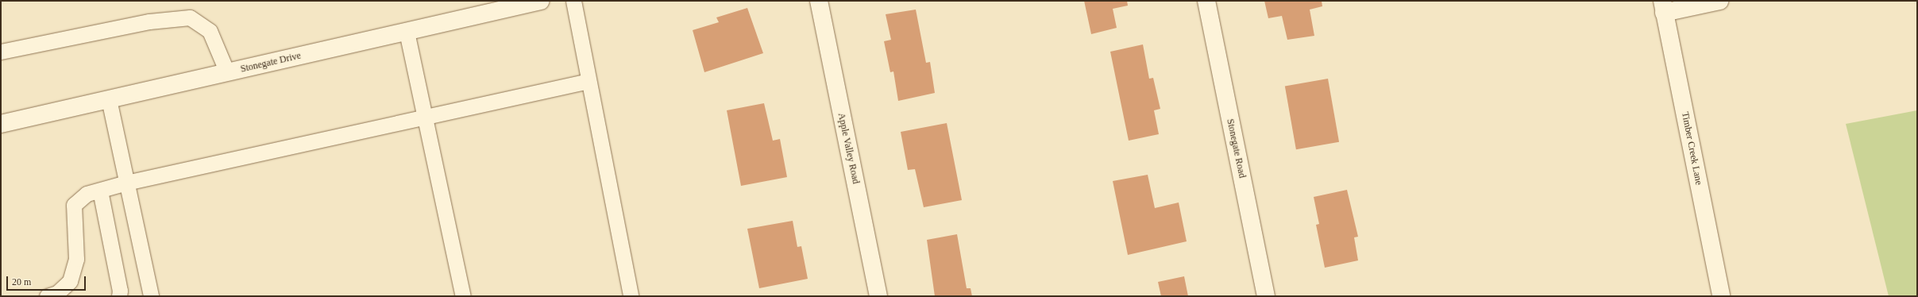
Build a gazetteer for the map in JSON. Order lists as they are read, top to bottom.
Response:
{
  "streets": {
    "street": [
      "Stonegate Drive",
      "Apple Valley Road",
      "Stonegate Road",
      "Timber Creek Lane"
    ]
  },
  "scale_bar": "20 m"
}
